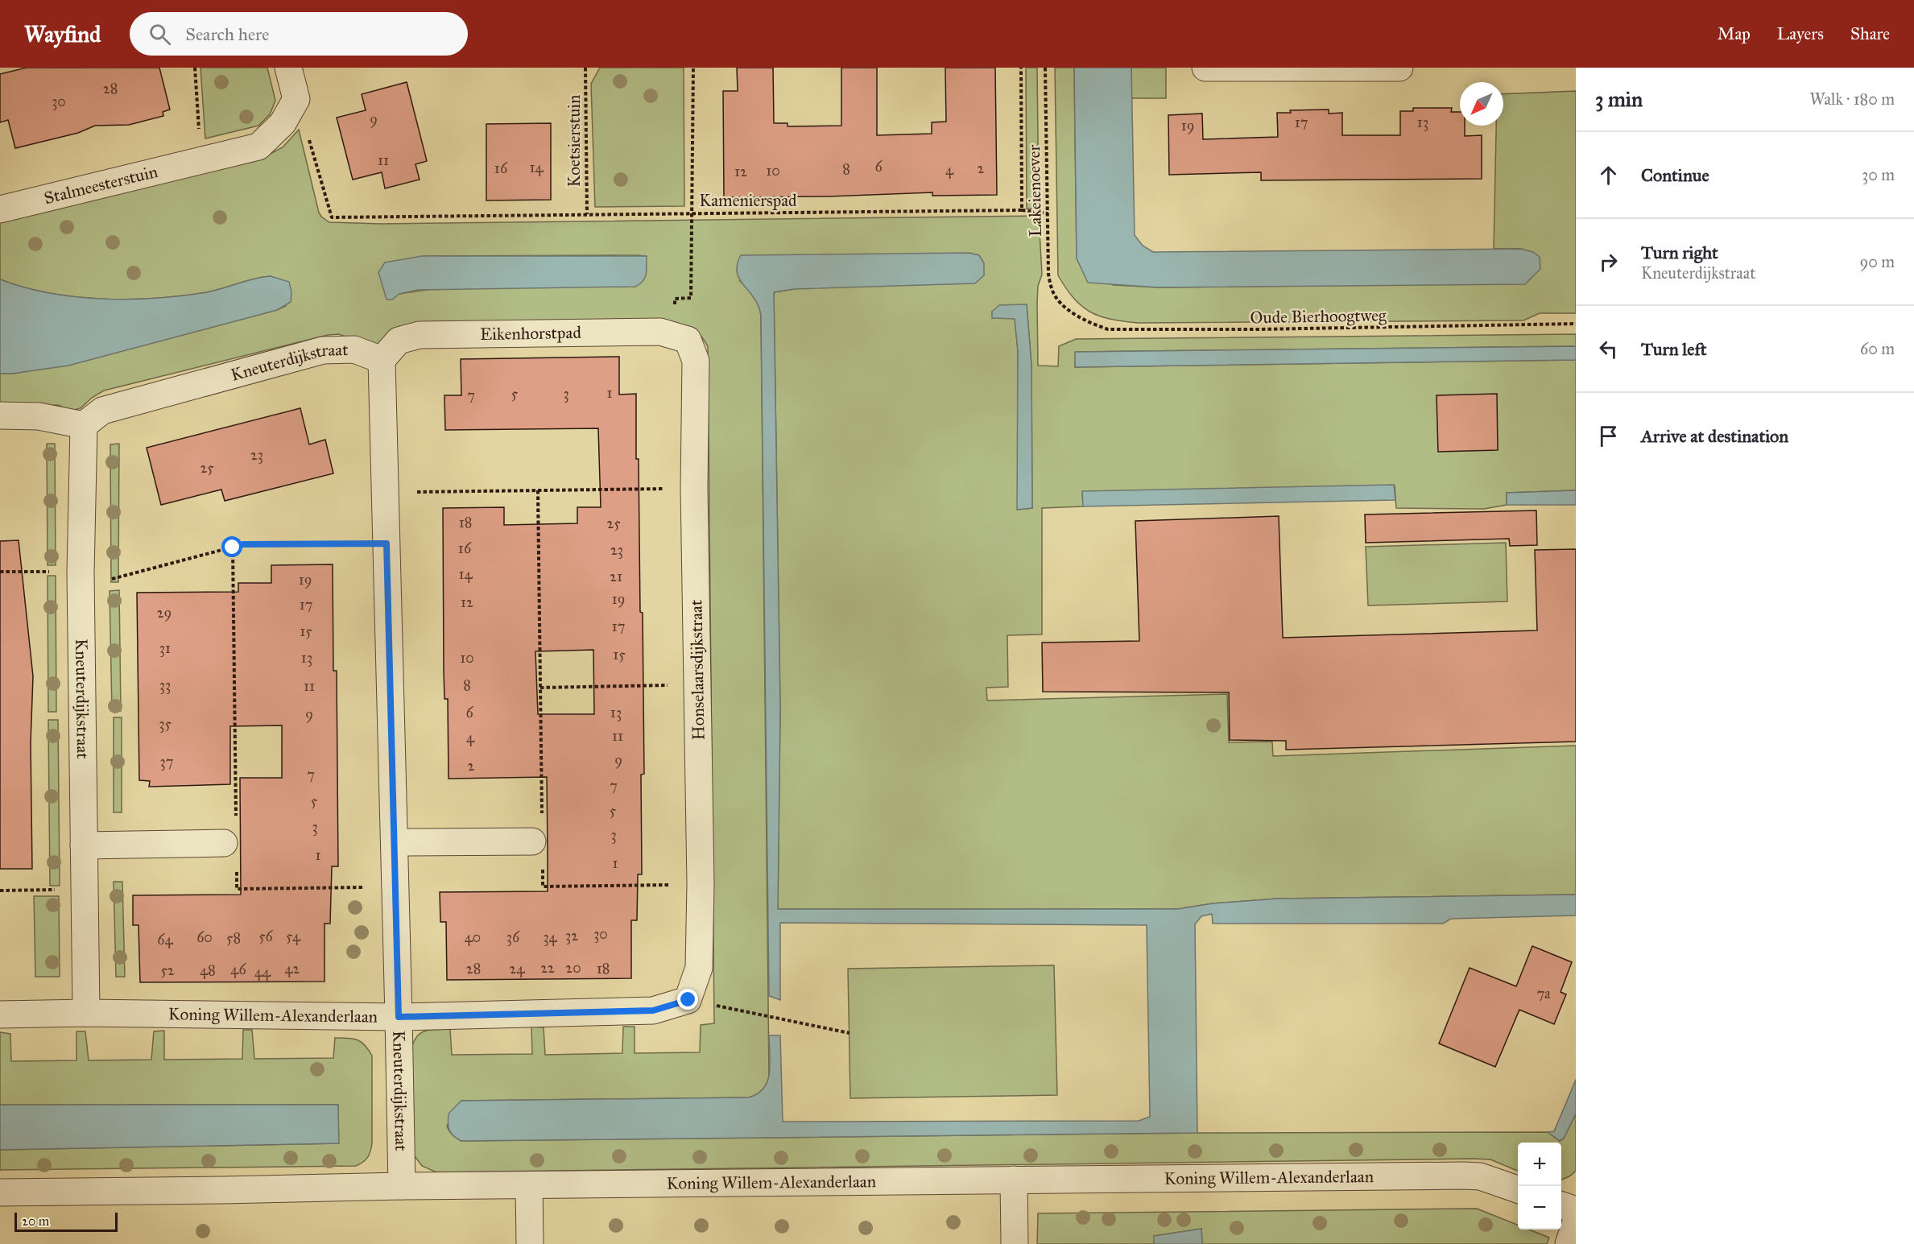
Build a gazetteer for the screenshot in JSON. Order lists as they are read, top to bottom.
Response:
{
  "streets": {
    "street": [
      "Stalmeesterstuin",
      "Eikenhorstpad",
      "Kneuterdijkstraat",
      "Honselaarsdijkstraat",
      "Koning Willem-Alexanderlaan"
    ],
    "path": [
      "Koetsierstuin",
      "Lakeienoever",
      "Kamenierspad",
      "Oude Bierhoogtweg"
    ]
  },
  "crossings": [
    ["Koetsierstuin", "Kamenierspad"],
    ["Stalmeesterstuin", "Kamenierspad"],
    ["Lakeienoever", "Kamenierspad"],
    ["Lakeienoever", "Oude Bierhoogtweg"],
    ["Eikenhorstpad", "Kneuterdijkstraat"],
    ["Eikenhorstpad", "Honselaarsdijkstraat"],
    ["Kneuterdijkstraat", "Koning Willem-Alexanderlaan"],
    ["Honselaarsdijkstraat", "Koning Willem-Alexanderlaan"]
  ],
  "house_numbers": [
    "28",
    "30",
    "9",
    "17",
    "13",
    "19",
    "11",
    "6",
    "14",
    "16",
    "2",
    "8",
    "4",
    "10",
    "12",
    "1",
    "5",
    "3",
    "7",
    "23",
    "25",
    "18",
    "25",
    "16",
    "23",
    "14",
    "21",
    "19",
    "19",
    "12",
    "17",
    "29",
    "17",
    "15",
    "31",
    "15",
    "13",
    "10",
    "33",
    "8",
    "11",
    "6",
    "13",
    "9",
    "35",
    "11",
    "4",
    "9",
    "37",
    "2",
    "7",
    "7",
    "5",
    "5",
    "3",
    "3",
    "1",
    "1",
    "30",
    "32",
    "56",
    "54",
    "60",
    "40",
    "36",
    "34",
    "58",
    "64",
    "22",
    "20",
    "42",
    "28",
    "24",
    "18",
    "46",
    "52",
    "48",
    "44",
    "7a"
  ],
  "scale_bar": "20 m",
  "north": "bottom left",
  "page": {
    "header": "Wayfind",
    "search": "Search here",
    "nav": ["Map", "Layers", "Share"],
    "heading": ["3 min", "Walk · 180 m"],
    "list": [
      ["Continue", "30 m"],
      ["Turn right", "Kneuterdijkstraat", "90 m"],
      ["Turn left", "60 m"],
      "Arrive at destination"
    ],
    "map_buttons": ["+", "−"],
    "scale": "20 m"
  }
}
